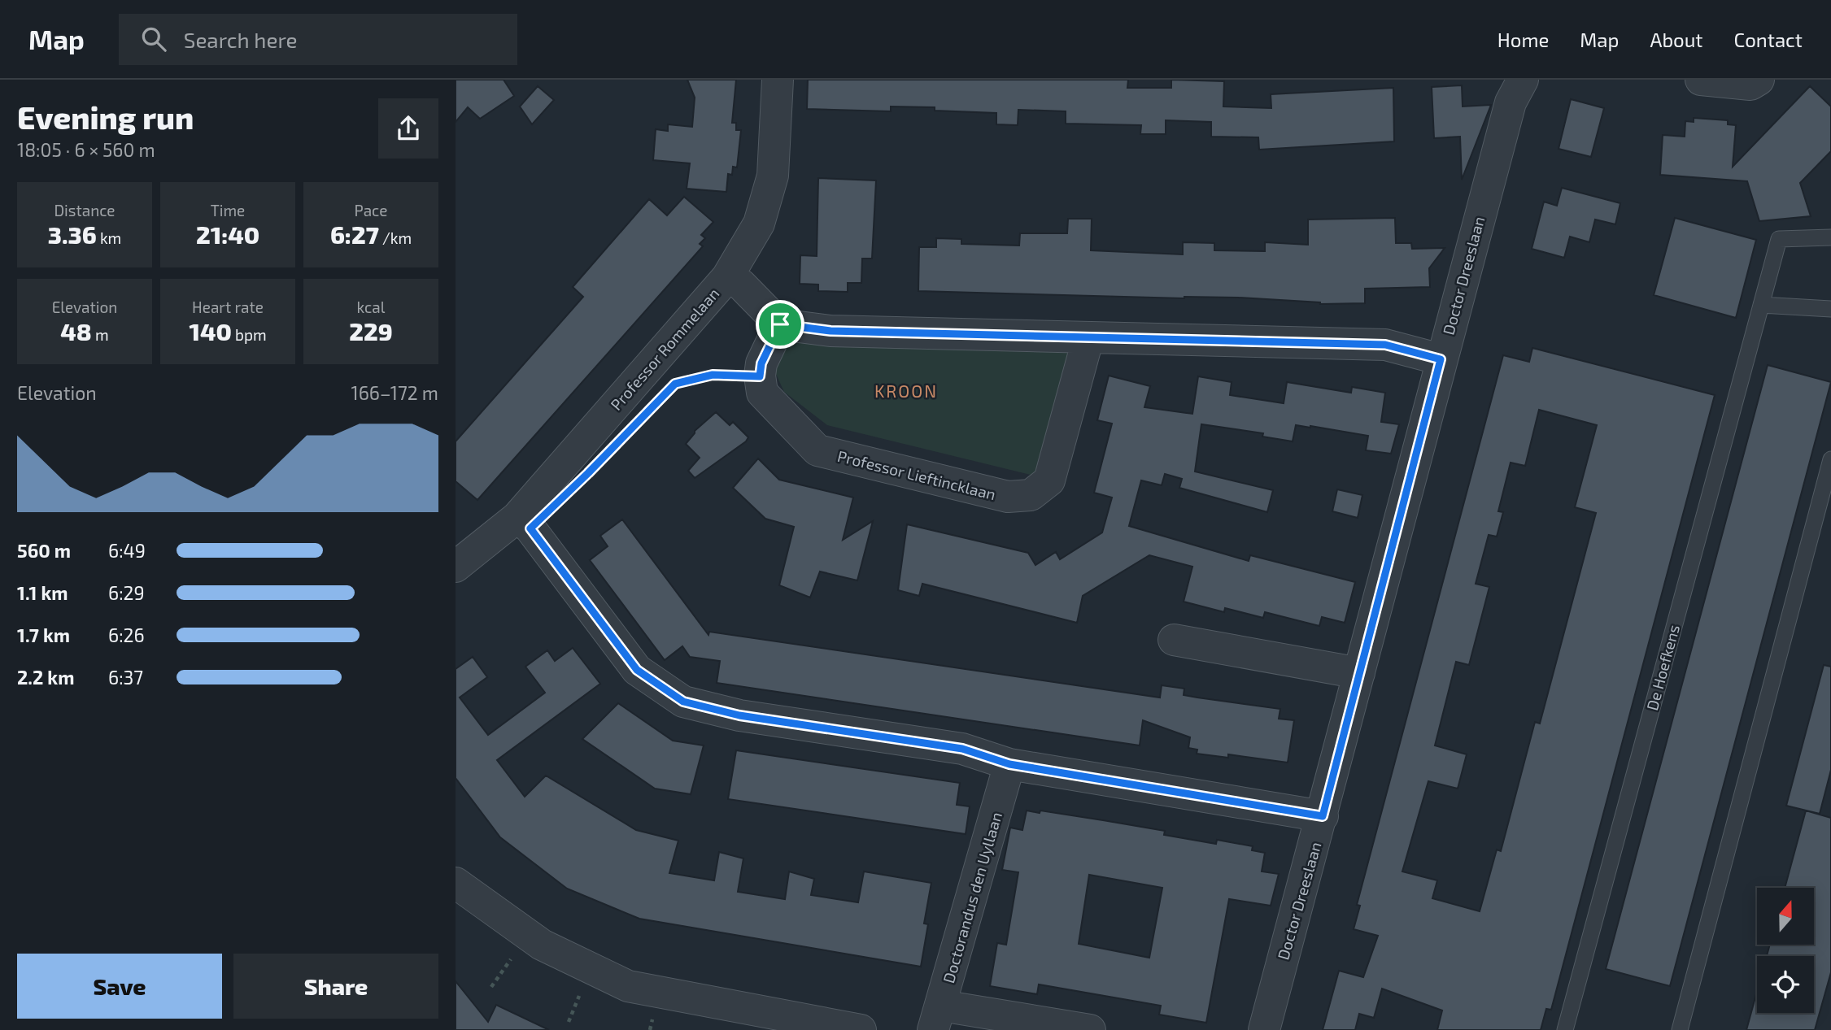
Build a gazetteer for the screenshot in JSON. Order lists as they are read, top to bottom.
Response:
{
  "streets": {
    "street": [
      "Doctor Dreeslaan",
      "Professor Rommelaan",
      "Professor Lieftincklaan",
      "Doctorandus den Uyllaan"
    ],
    "lane": ["De Hoefkens"]
  },
  "districts": ["KROON"],
  "north": "top",
  "page": {
    "header": "Map",
    "search": "Search here",
    "nav": [
      "Home",
      "Map",
      "About",
      "Contact"
    ],
    "heading": ["Evening run", "18:05 · 6 × 560 m"],
    "stats": [
      ["Distance", "3.36 km"],
      ["Time", "21:40"],
      ["Pace", "6:27 /km"],
      ["Elevation", "48 m"],
      ["Heart rate", "140 bpm"],
      ["kcal", "229"]
    ],
    "chart": ["Elevation", "166–172 m"],
    "list": [
      {
        "name": "560 m",
        "note": "6:49"
      },
      {
        "name": "1.1 km",
        "note": "6:29"
      },
      {
        "name": "1.7 km",
        "note": "6:26"
      },
      {
        "name": "2.2 km",
        "note": "6:37"
      }
    ],
    "buttons": ["Save", "Share"]
  }
}
